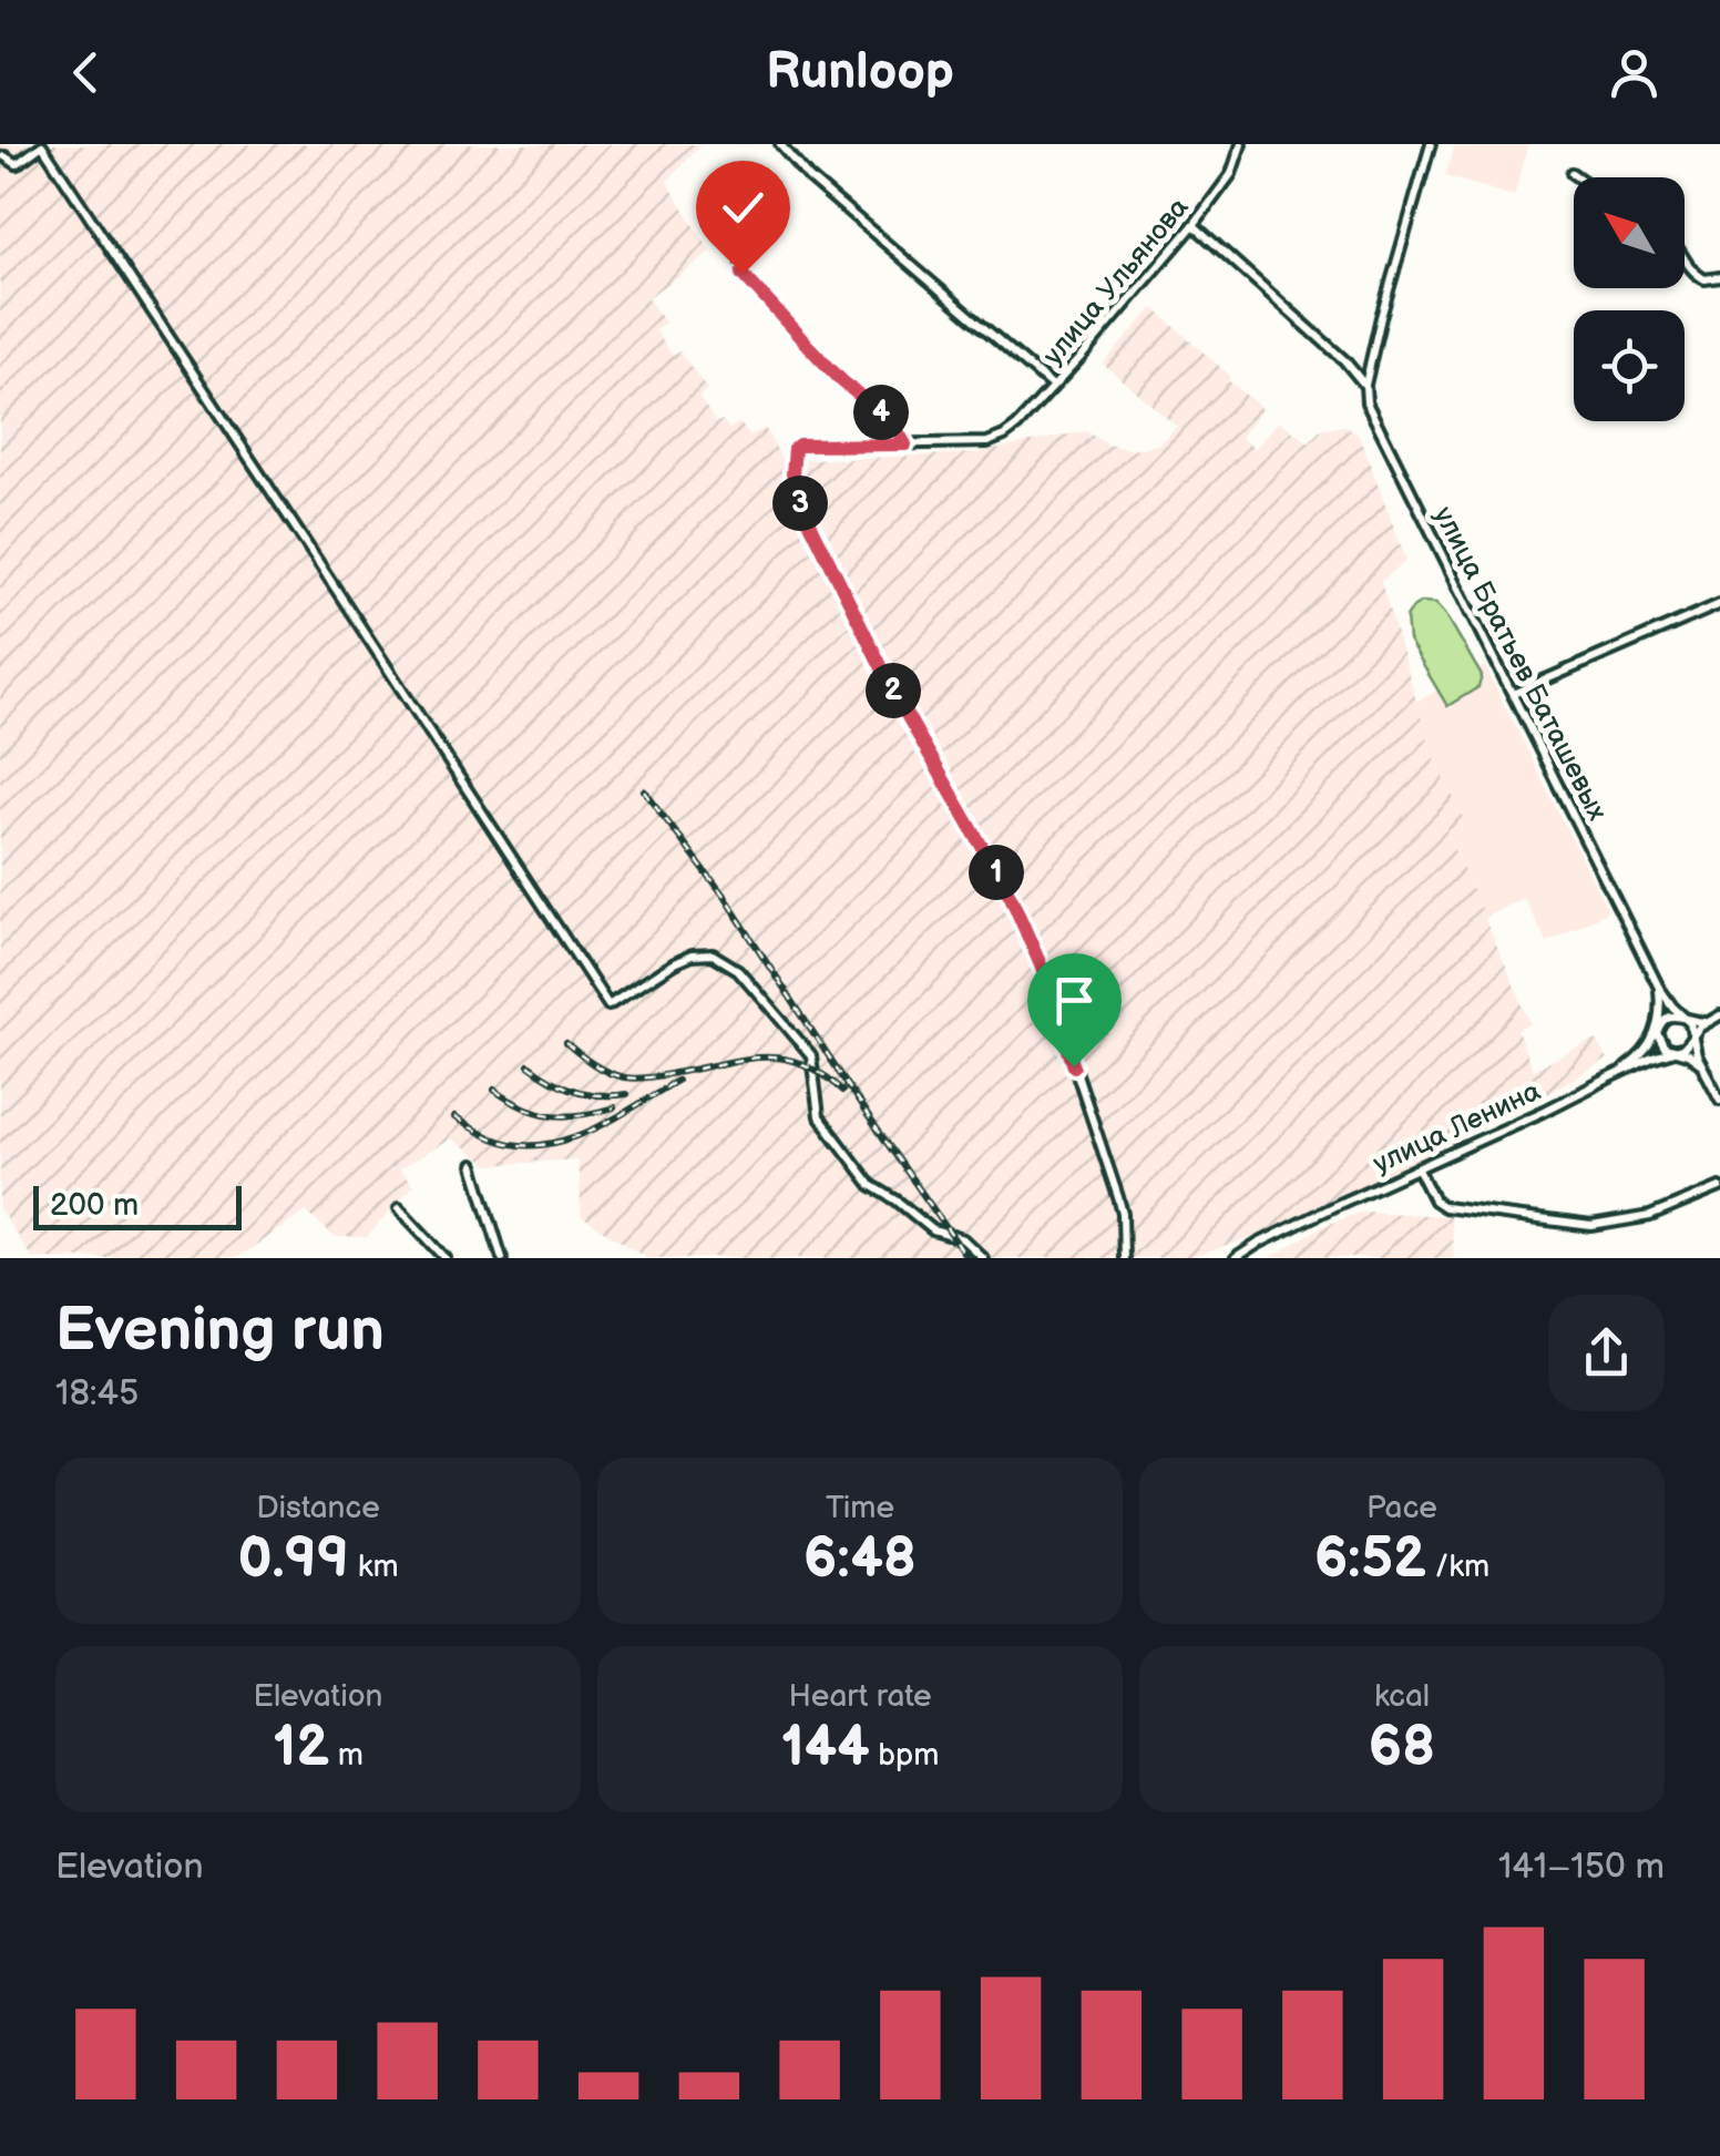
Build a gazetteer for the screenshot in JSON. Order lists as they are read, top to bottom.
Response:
{
  "streets": {
    "street": ["улица Ульянова", "улица Братьев Баташевых", "улица Ленина"]
  },
  "crossings": [
    ["улица Ульянова", "улица Братьев Баташевых"],
    ["улица Братьев Баташевых", "улица Ленина"]
  ],
  "scale_bar": "200 m",
  "north": "top left",
  "page": {
    "header": "Runloop",
    "pins": [
      "4",
      "3",
      "2",
      "1"
    ],
    "scale": "200 m",
    "heading": ["Evening run", "18:45"],
    "stats": [
      ["Distance", "0.99 km"],
      ["Time", "6:48"],
      ["Pace", "6:52 /km"],
      ["Elevation", "12 m"],
      ["Heart rate", "144 bpm"],
      ["kcal", "68"]
    ],
    "chart": ["Elevation", "141–150 m"]
  }
}
